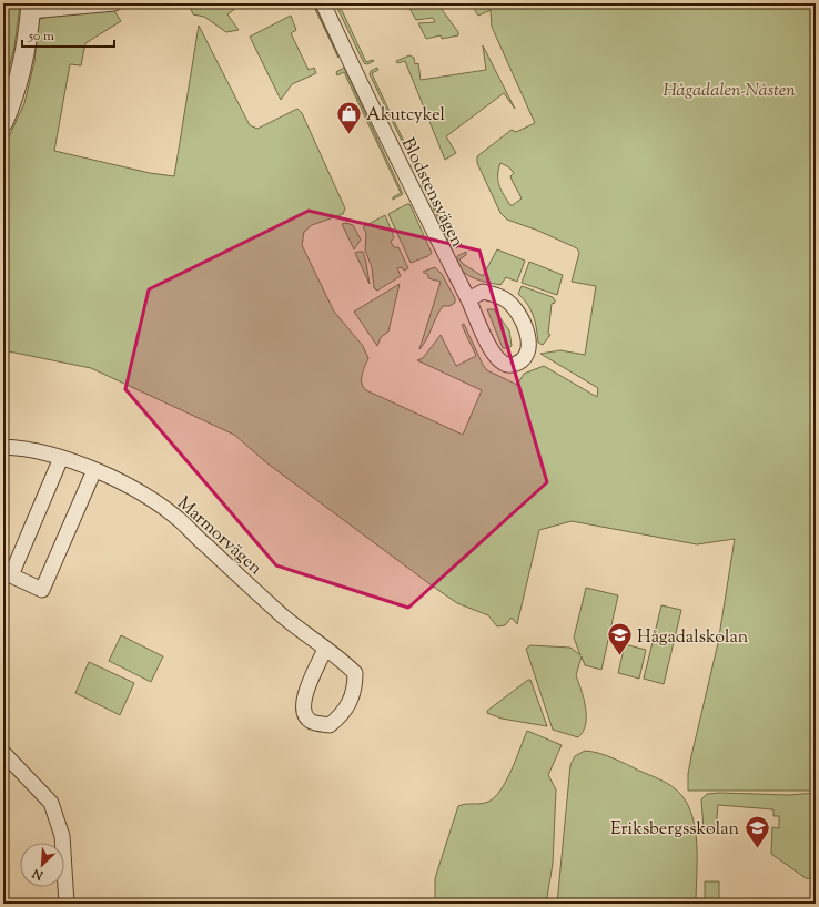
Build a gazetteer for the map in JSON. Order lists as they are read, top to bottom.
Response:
{
  "streets": {
    "street": ["Blodstensvägen", "Marmorvägen"]
  },
  "parks": ["Hågadalen-Nåsten"],
  "places": {
    "shop": ["Akutcykel"],
    "school or university": ["Hågadalskolan", "Eriksbergsskolan"]
  },
  "scale_bar": "50 m",
  "north": "bottom left"
}
